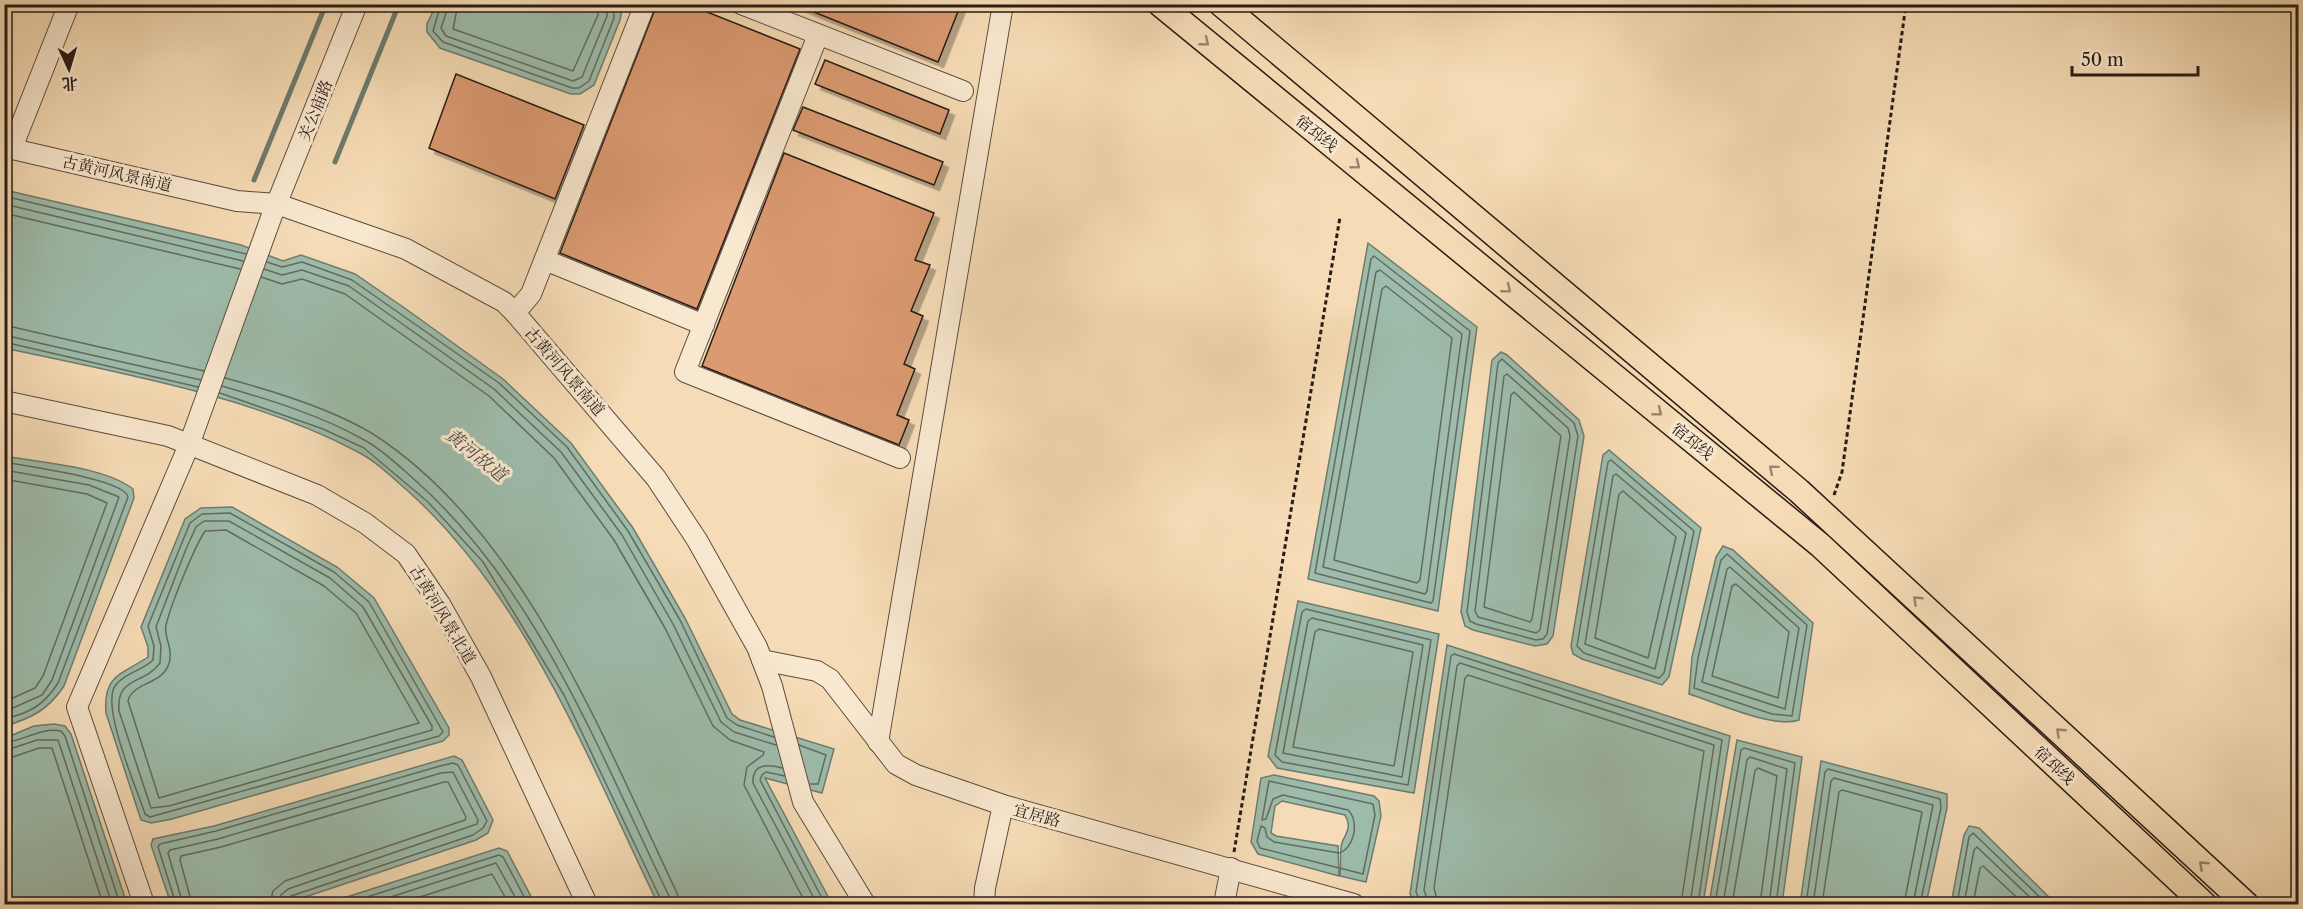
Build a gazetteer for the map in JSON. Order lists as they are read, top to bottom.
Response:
{
  "streets": {
    "main road": ["宿邳线"],
    "street": [
      "关公庙路",
      "古黄河风景南道",
      "古黄河风景北道",
      "宜居路"
    ]
  },
  "crossings": [
    ["关公庙路", "古黄河风景南道"],
    ["关公庙路", "古黄河风景北道"],
    ["古黄河风景南道", "宜居路"]
  ],
  "water": ["黄河故道"],
  "scale_bar": "50 m",
  "north": "bottom"
}
